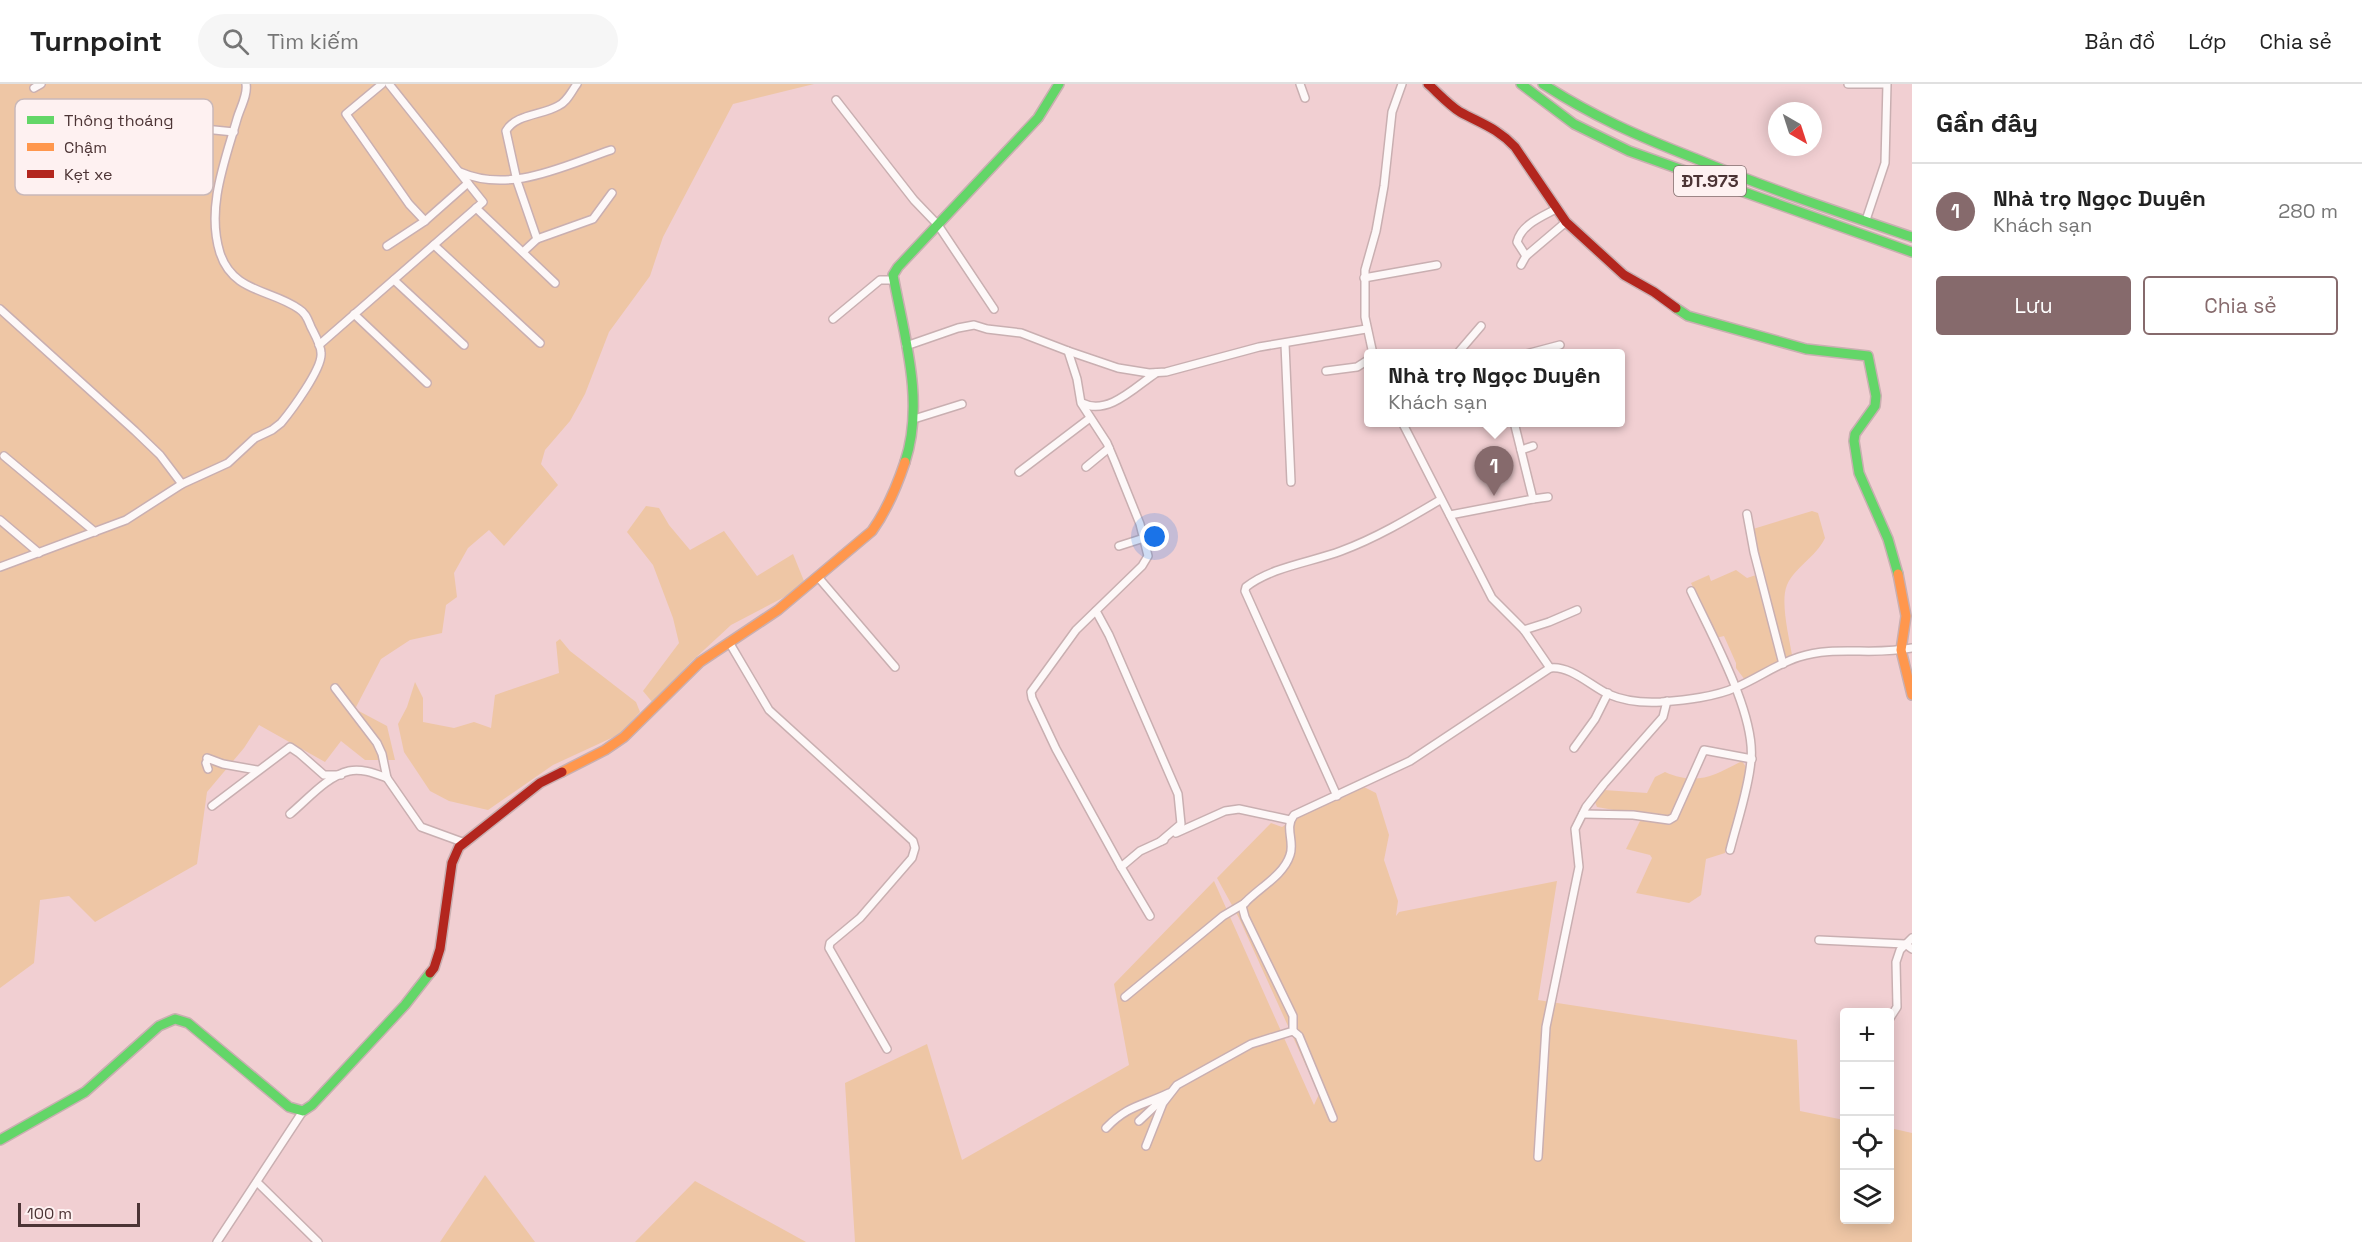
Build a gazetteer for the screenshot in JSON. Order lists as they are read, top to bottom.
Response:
{
  "streets": {
    "street": ["ĐT.973"]
  },
  "legend": ["Thông thoáng", "Chậm", "Kẹt xe"],
  "scale_bar": "100 m",
  "north": "bottom right",
  "page": {
    "header": "Turnpoint",
    "search": "Tìm kiếm",
    "nav": ["Bản đồ", "Lớp", "Chia sẻ"],
    "heading": "Gần đây",
    "list": [
      {
        "mark": "1",
        "name": "Nhà trọ Ngọc Duyên",
        "note": "Khách sạn",
        "value": "280 m"
      }
    ],
    "buttons": ["Lưu", "Chia sẻ"],
    "popup": ["Nhà trọ Ngọc Duyên", "Khách sạn"],
    "pins": "1",
    "map_buttons": ["+", "−"],
    "scale": "100 m"
  }
}
